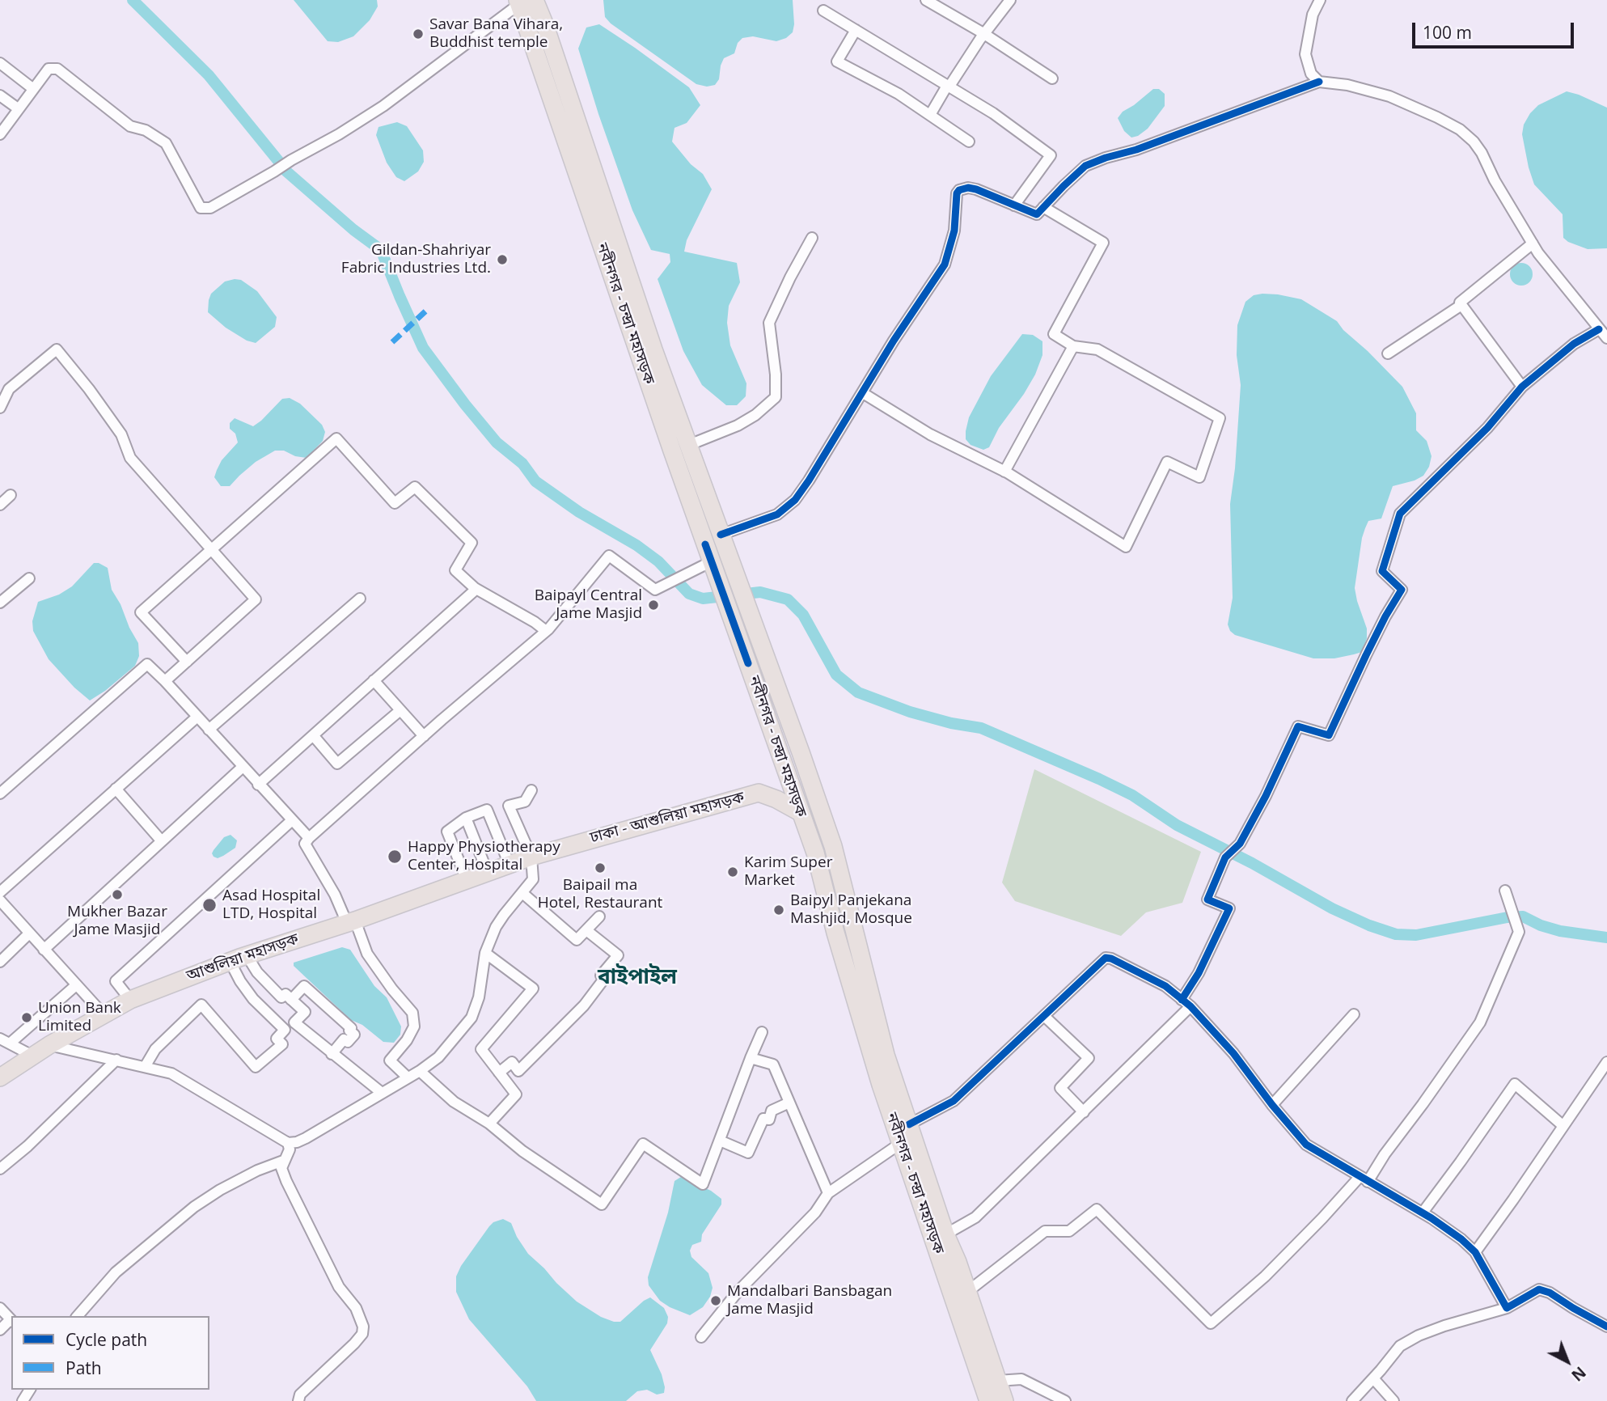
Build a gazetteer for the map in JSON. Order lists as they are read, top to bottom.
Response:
{
  "streets": {
    "highway": ["নবীনগর - চন্দ্রা মহাসড়ক", "ঢাকা - আশুলিয়া মহাসড়ক", "আশুলিয়া মহাসড়ক"]
  },
  "crossings": [
    ["নবীনগর - চন্দ্রা মহাসড়ক", "ঢাকা - আশুলিয়া মহাসড়ক"],
    ["ঢাকা - আশুলিয়া মহাসড়ক", "আশুলিয়া মহাসড়ক"]
  ],
  "districts": ["বাইপাইল"],
  "places": [
    "Savar Bana Vihara, Buddhist temple",
    "Gildan-Shahriyar Fabric Industries Ltd.",
    "Baipayl Central Jame Masjid",
    "Happy Physiotherapy Center, Hospital",
    "Baipail ma Hotel, Restaurant",
    "Karim Super Market",
    "Mukher Bazar Jame Masjid",
    "Asad Hospital LTD, Hospital",
    "Baipyl Panjekana Mashjid, Mosque",
    "Union Bank Limited",
    "Mandalbari Bansbagan Jame Masjid"
  ],
  "legend": ["Cycle path", "Path"],
  "scale_bar": "100 m",
  "north": "bottom right"
}
